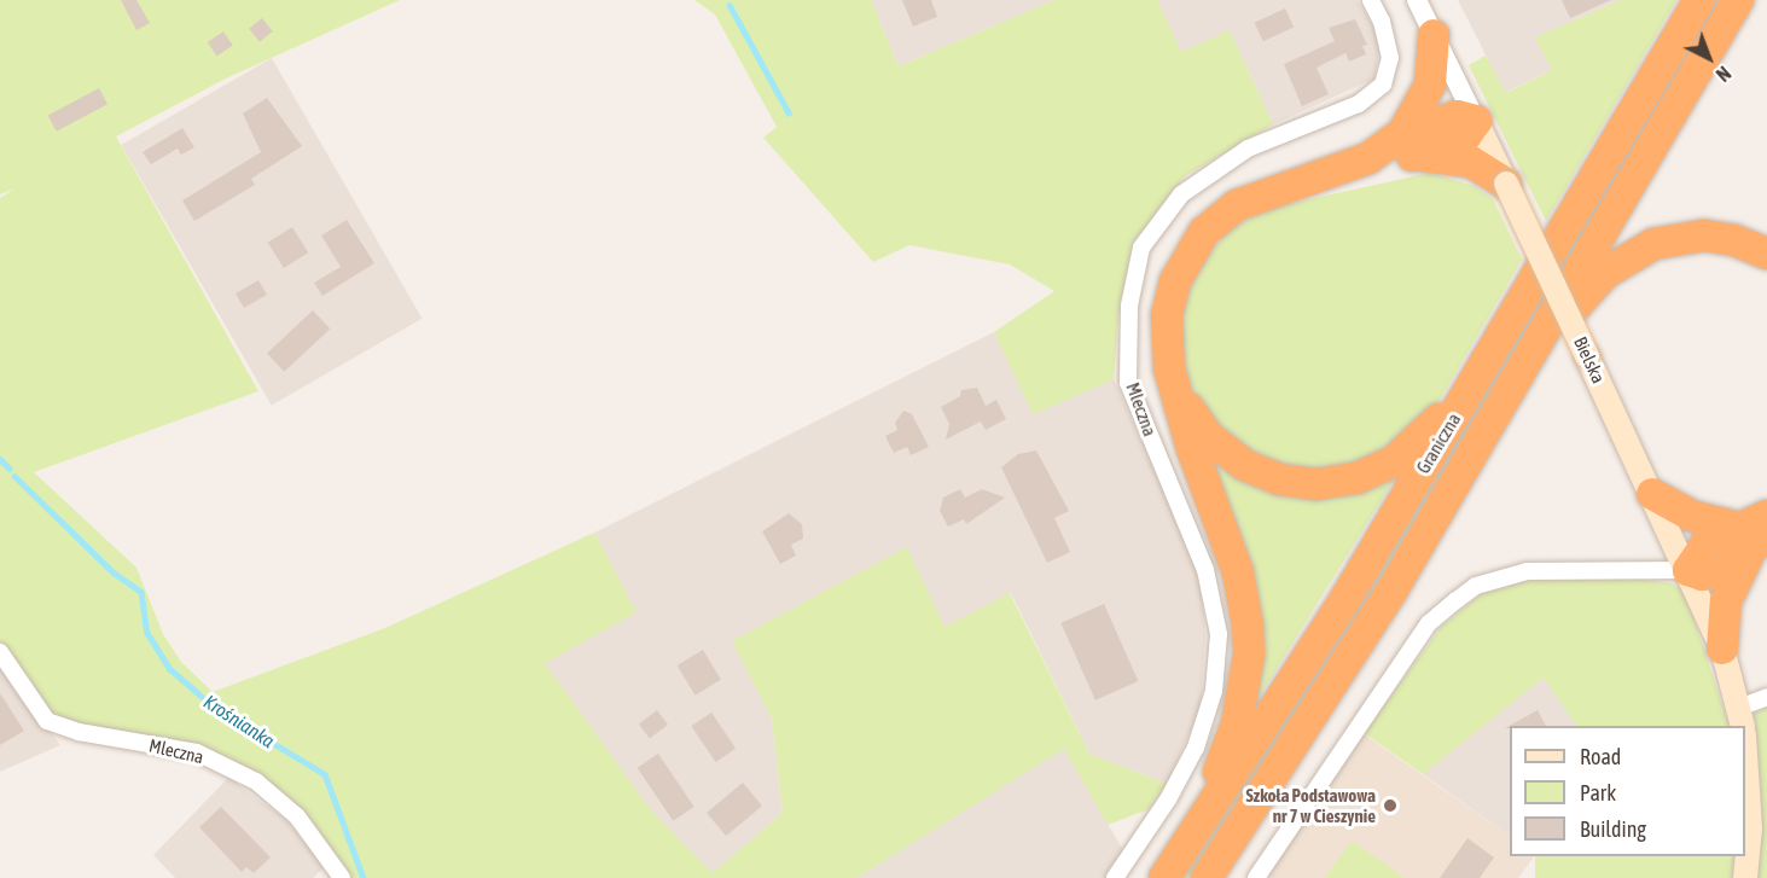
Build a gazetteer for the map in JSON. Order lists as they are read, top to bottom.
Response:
{
  "streets": {
    "highway": ["Graniczna"],
    "main road": ["Bielska"],
    "street": ["Mleczna"]
  },
  "water": ["Krośnianka"],
  "places": ["Szkoła Podstawowa nr 7 w Cieszynie"],
  "legend": ["Road", "Park", "Building"],
  "north": "bottom right"
}
